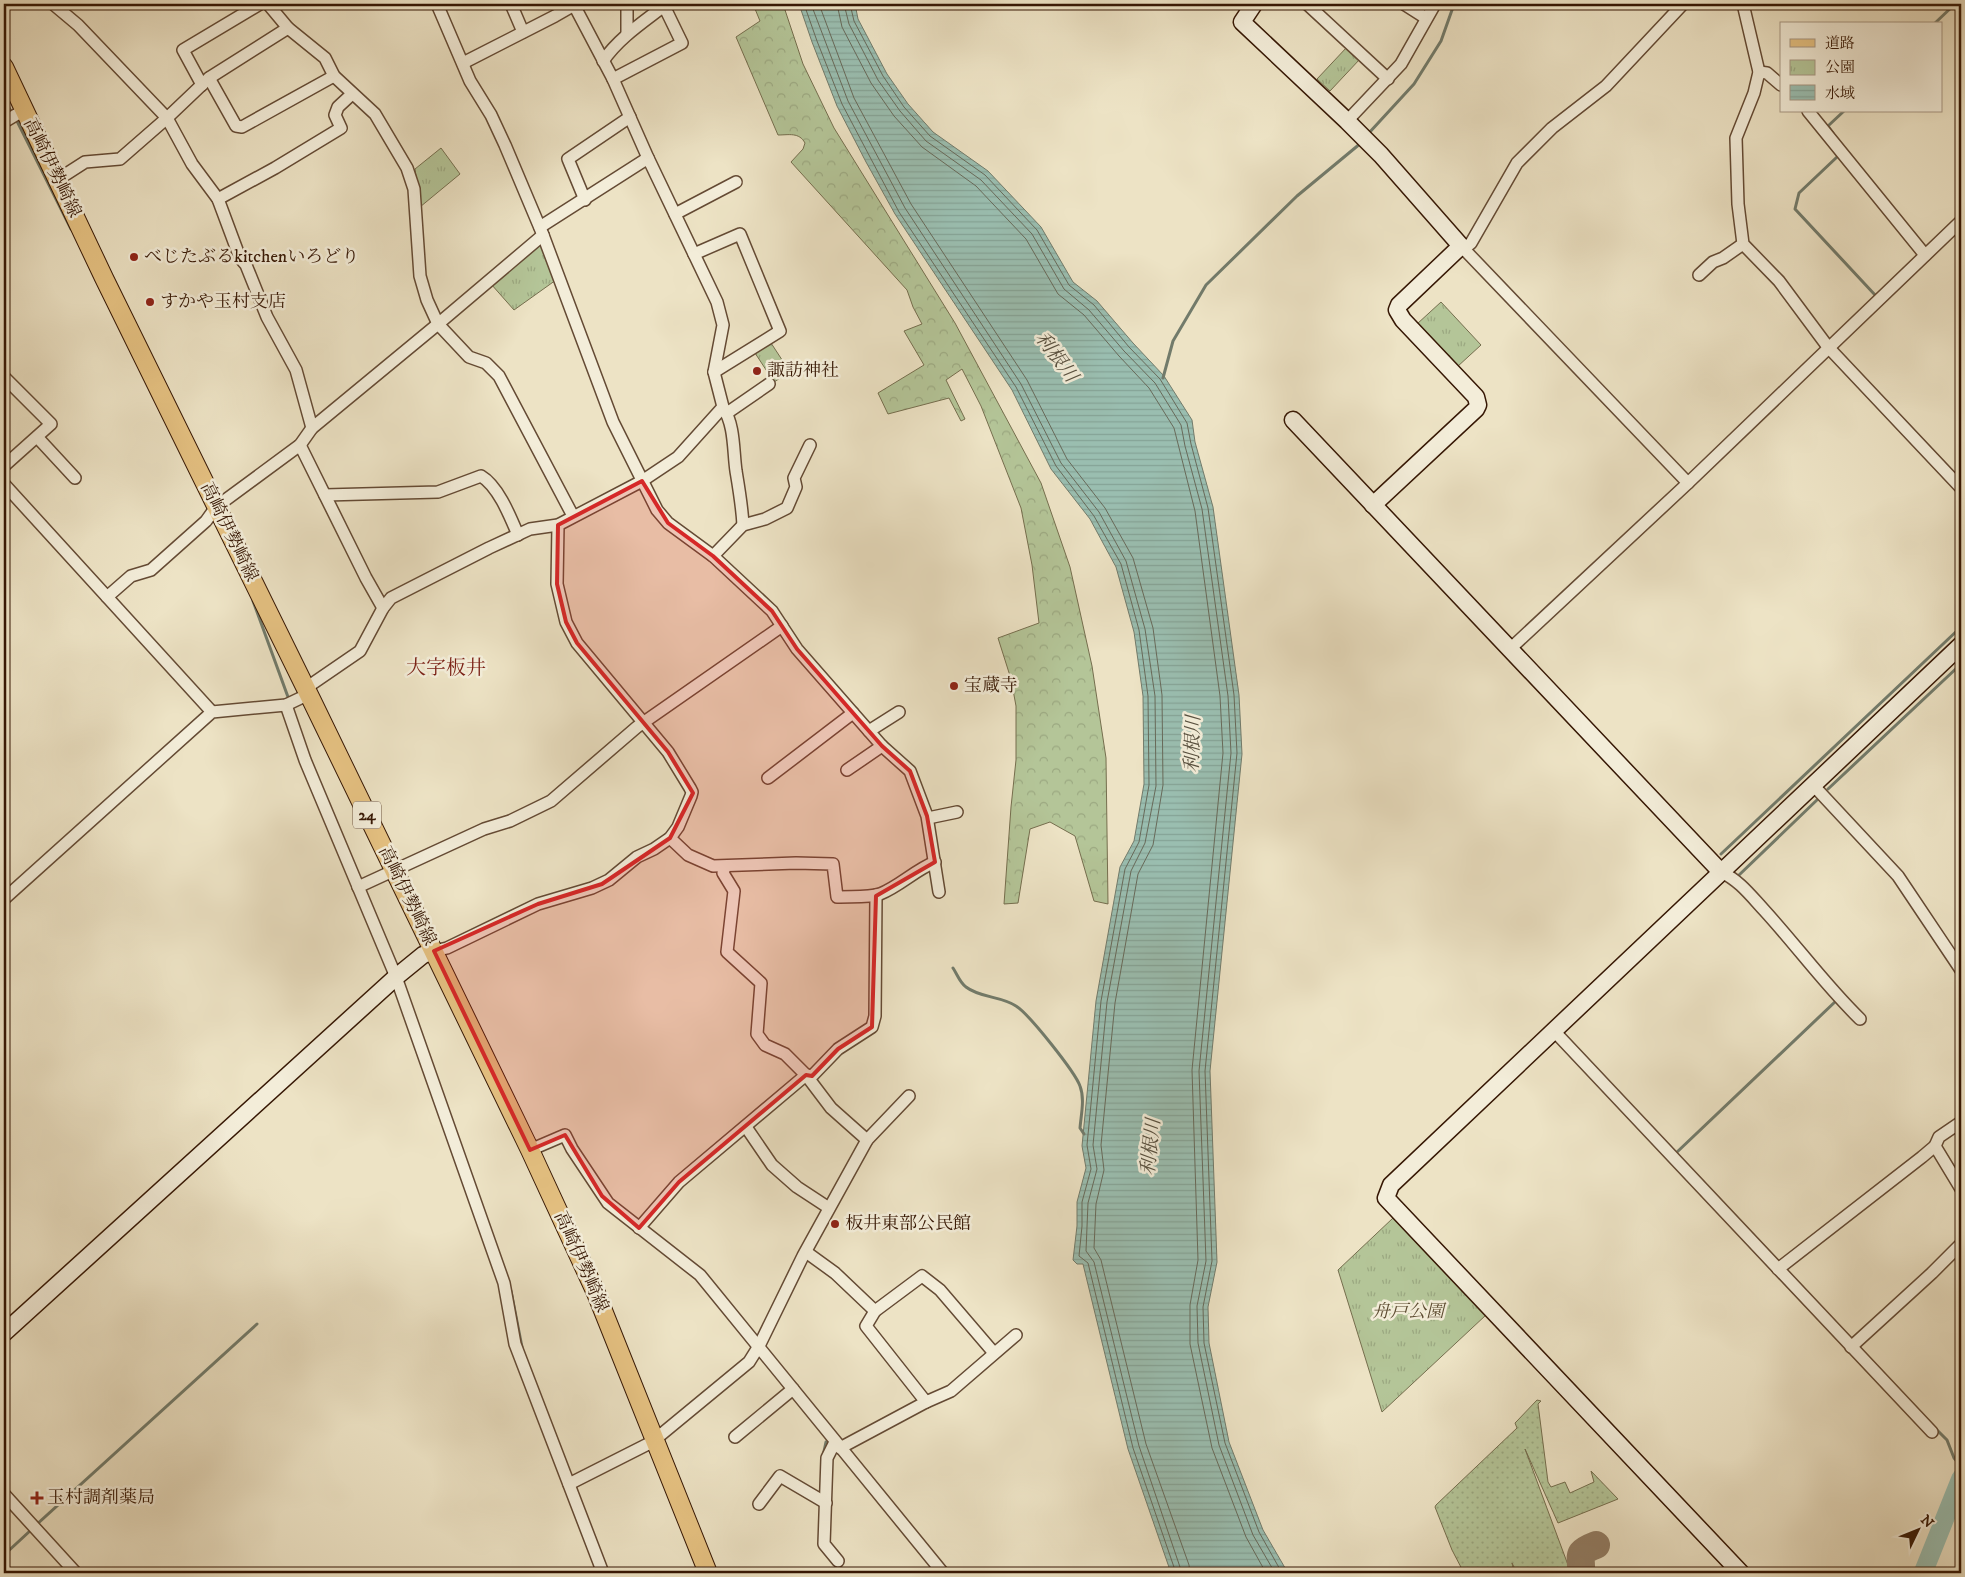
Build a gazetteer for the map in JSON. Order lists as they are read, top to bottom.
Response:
{
  "streets": {
    "main road": ["高崎伊勢崎線", "24"]
  },
  "districts": ["大字板井"],
  "water": ["利根川"],
  "parks": ["舟戸公園"],
  "places": {
    "other": [
      "べじたぶるkitchenいろどり",
      "すかや玉村支店",
      "諏訪神社",
      "宝蔵寺",
      "板井東部公民館"
    ],
    "health": ["玉村調剤薬局"]
  },
  "legend": ["道路", "公園", "水域"],
  "north": "top right"
}
